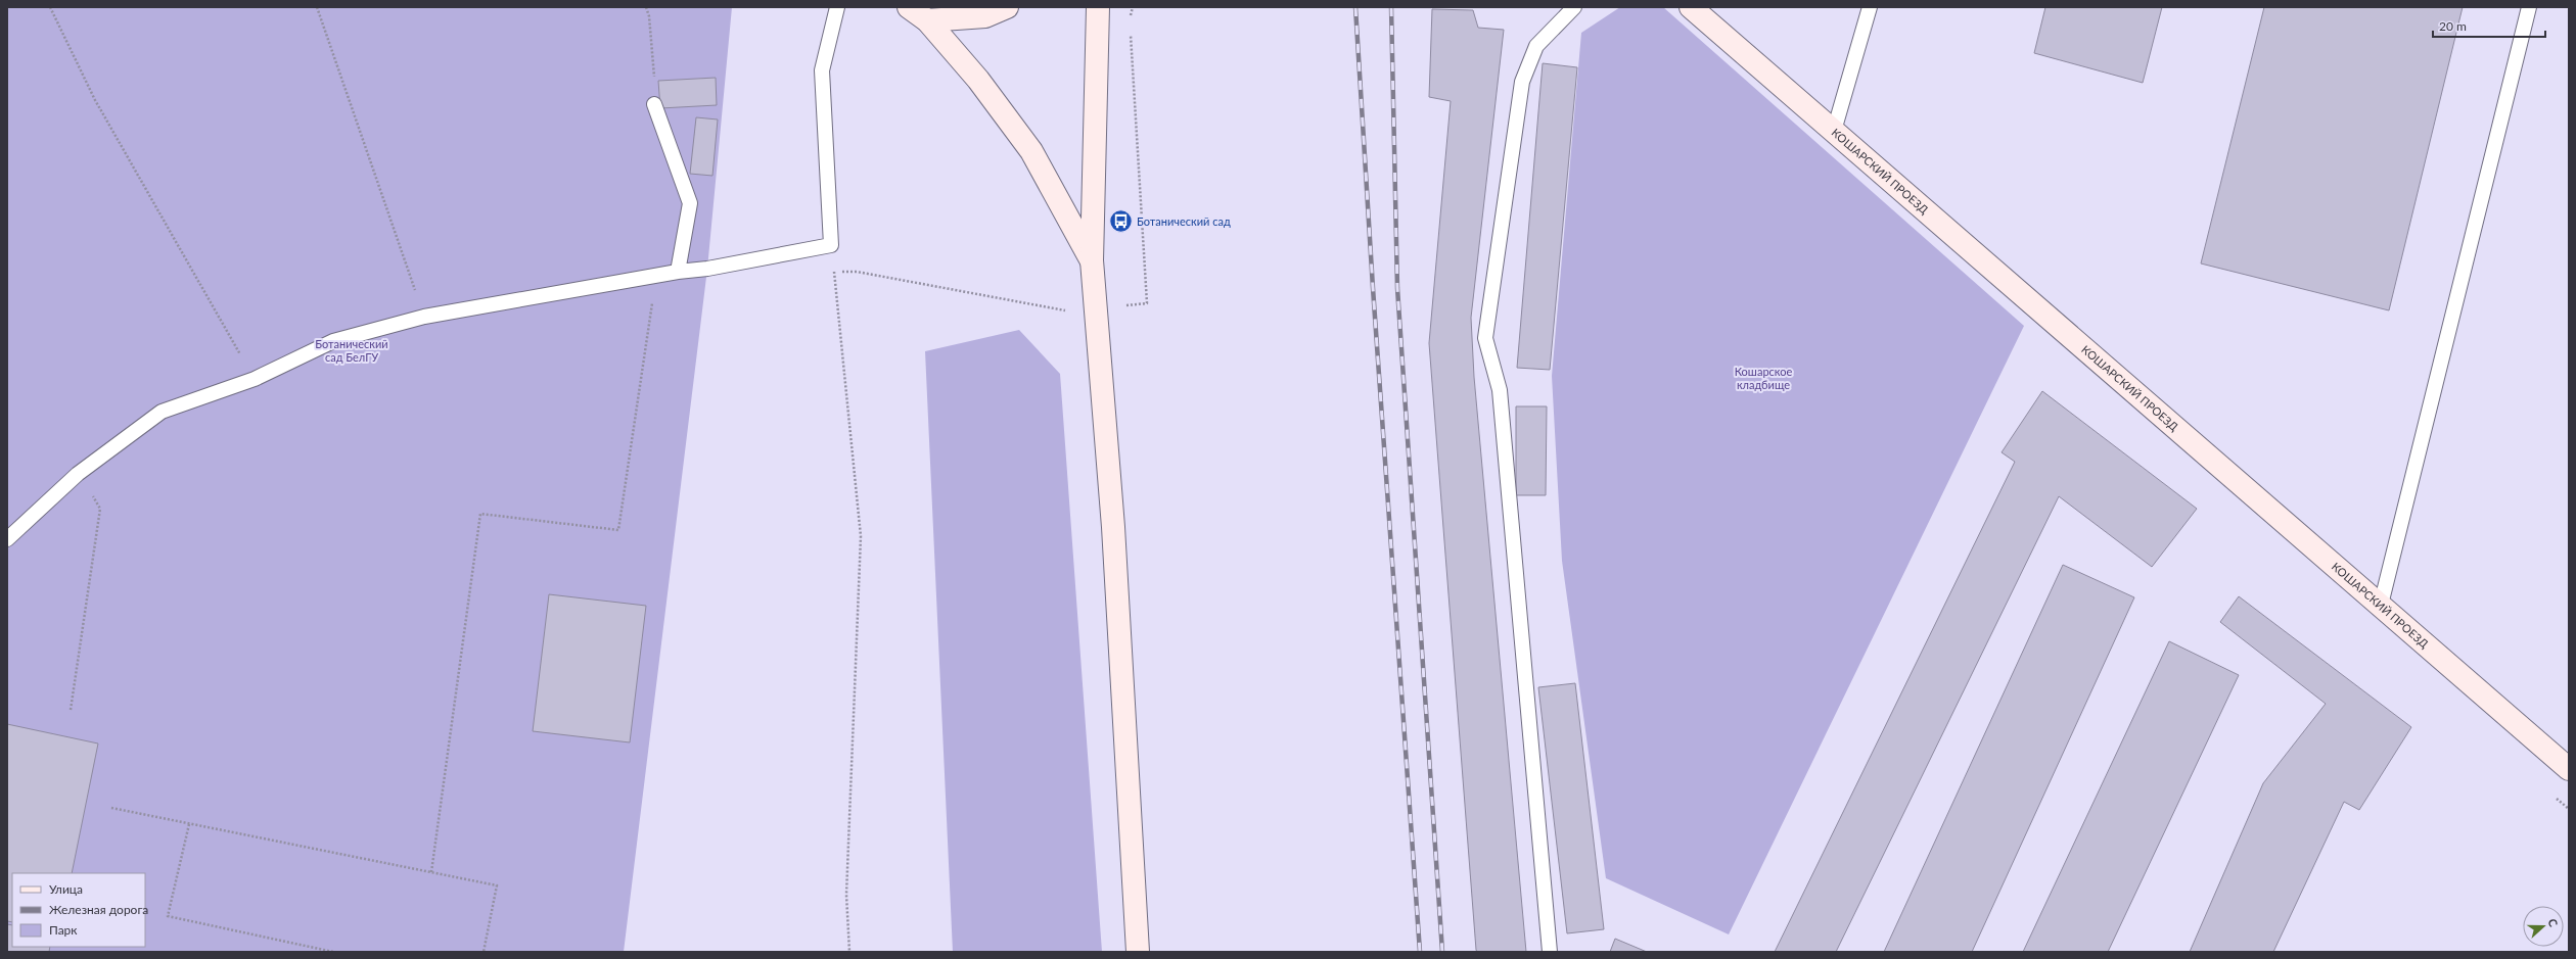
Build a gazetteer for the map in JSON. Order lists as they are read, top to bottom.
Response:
{
  "streets": {
    "main road": ["КОШАРСКИЙ ПРОЕЗД"]
  },
  "parks": ["Ботанический сад БелГУ", "Кошарское кладбище"],
  "places": {
    "bus stop": ["Ботанический сад"]
  },
  "legend": ["Улица", "Железная дорога", "Парк"],
  "scale_bar": "20 m",
  "north": "right"
}
